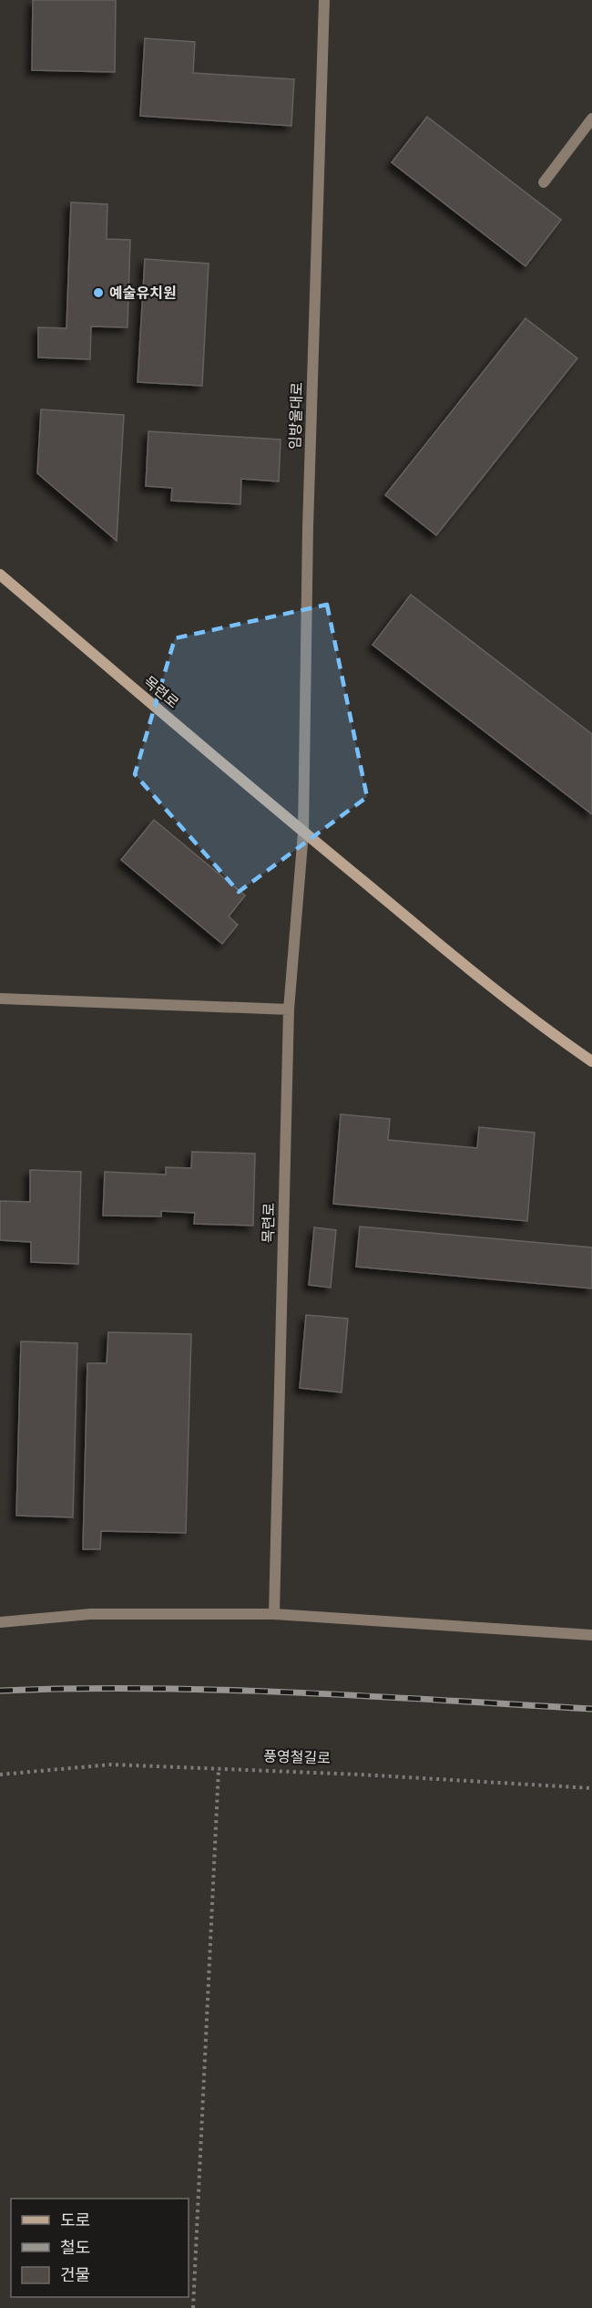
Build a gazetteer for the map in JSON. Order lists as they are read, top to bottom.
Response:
{
  "streets": {
    "main road": ["목련로"],
    "street": ["임방울대로"],
    "path": ["풍영철길로"]
  },
  "crossings": [
    ["임방울대로", "목련로"]
  ],
  "places": ["예술유치원"],
  "legend": ["도로", "철도", "건물"]
}
